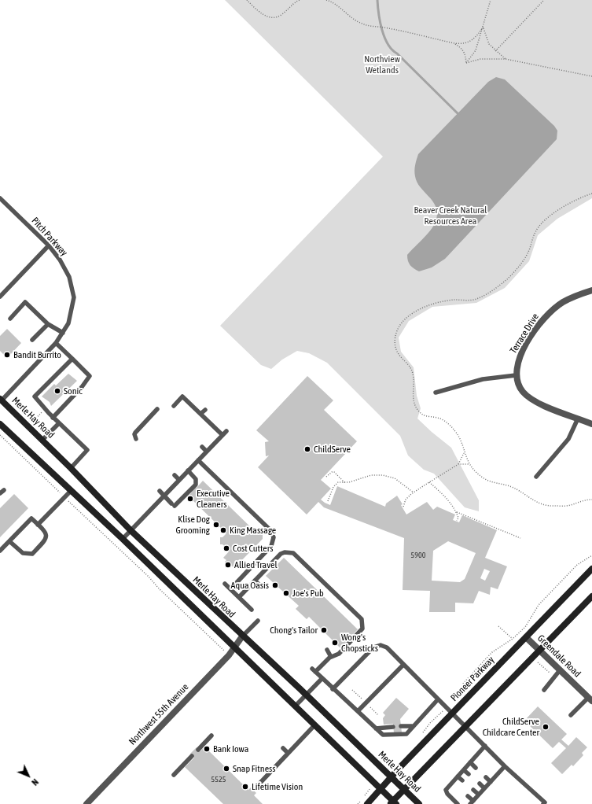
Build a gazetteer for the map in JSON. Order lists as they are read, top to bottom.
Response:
{
  "streets": {
    "main road": ["Merle Hay Road", "Pioneer Parkway"],
    "street": ["Terrace Drive", "Greendale Road", "Northwest 55th Avenue"],
    "lane": ["Pitch Parkway"]
  },
  "crossings": [
    ["Pitch Parkway", "Merle Hay Road"],
    ["Merle Hay Road", "Pioneer Parkway"],
    ["Merle Hay Road", "Northwest 55th Avenue"],
    ["Greendale Road", "Pioneer Parkway"]
  ],
  "parks": ["Northview Wetlands", "Beaver Creek Natural Resources Area"],
  "places": [
    "Bandit Burrito",
    "Sonic",
    "ChildServe",
    "Executive Cleaners",
    "Klise Dog Grooming",
    "King Massage",
    "Cost Cutters",
    "Allied Travel",
    "Aqua Oasis",
    "Joe's Pub",
    "Chong's Tailor",
    "Wong's Chopsticks",
    "ChildServe Childcare Center",
    "Bank Iowa",
    "Snap Fitness",
    "Lifetime Vision"
  ],
  "house_numbers": ["5900", "5525"],
  "north": "bottom right"
}
